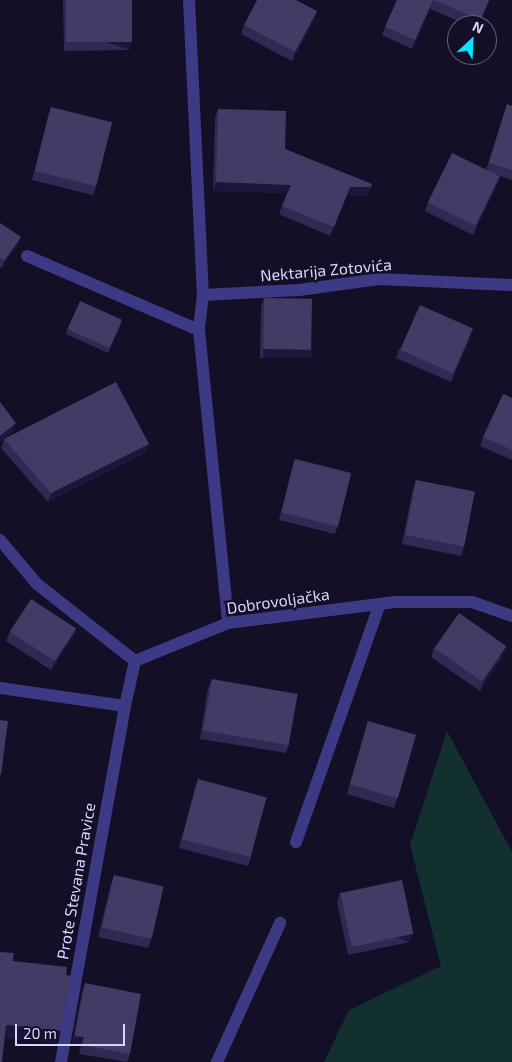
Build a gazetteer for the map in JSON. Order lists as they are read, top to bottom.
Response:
{
  "streets": {
    "street": ["Nektarija Zotovića", "Dobrovoljačka", "Prote Stevana Pravice"]
  },
  "scale_bar": "20 m",
  "north": "top right"
}
